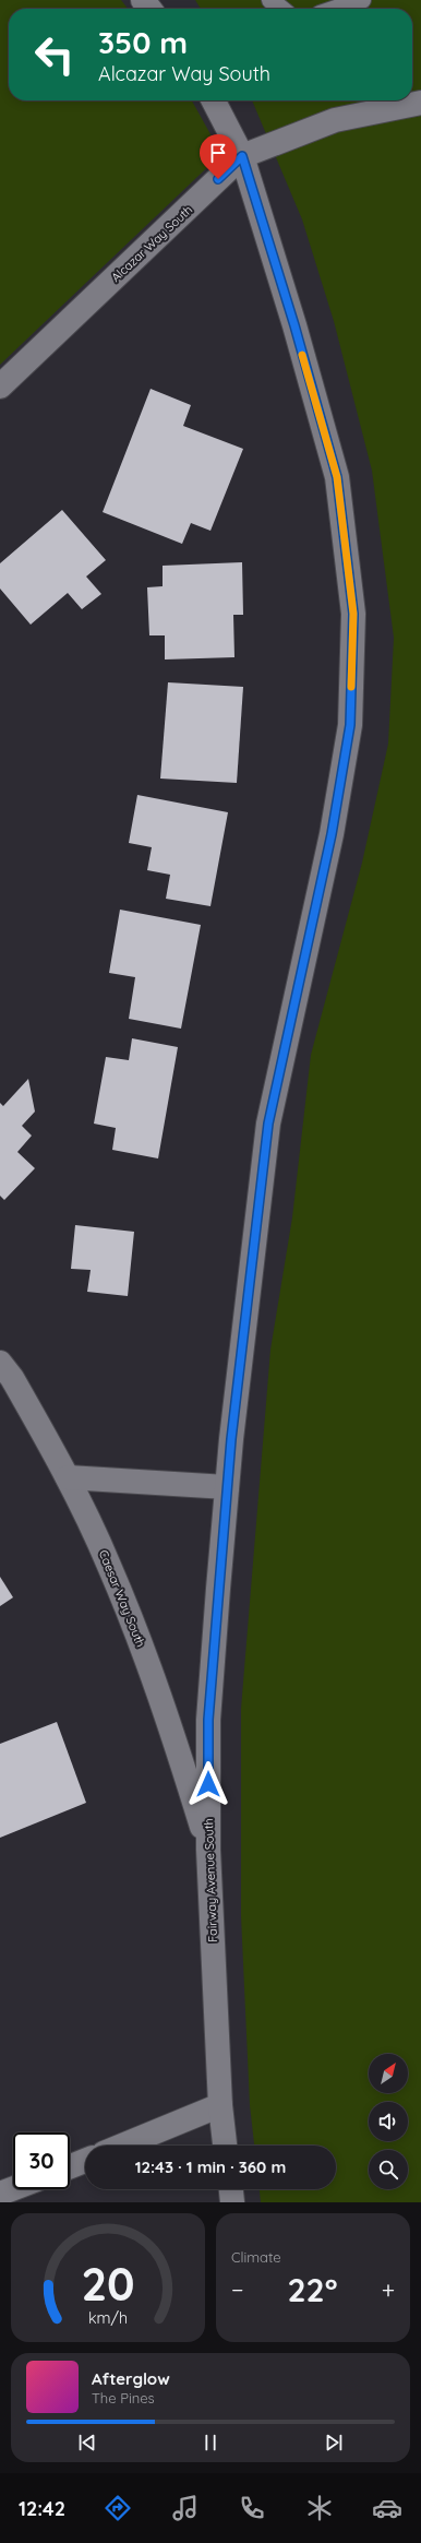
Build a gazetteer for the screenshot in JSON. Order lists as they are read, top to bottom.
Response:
{
  "streets": {
    "street": ["Alcazar Way South", "Caesar Way South", "Fairway Avenue South"]
  },
  "crossings": [
    ["Alcazar Way South", "Fairway Avenue South"],
    ["Caesar Way South", "Fairway Avenue South"]
  ],
  "north": "top right",
  "page": {
    "turn": ["350 m", "Alcazar Way South"],
    "limit": "30",
    "trip": "12:43 · 1 min · 360 m",
    "tile": "Climate",
    "heat": ["−", "22°", "+"],
    "song": ["Afterglow", "The Pines"],
    "tabs": "12:42",
    "gauge": ["20", "km/h"]
  }
}
